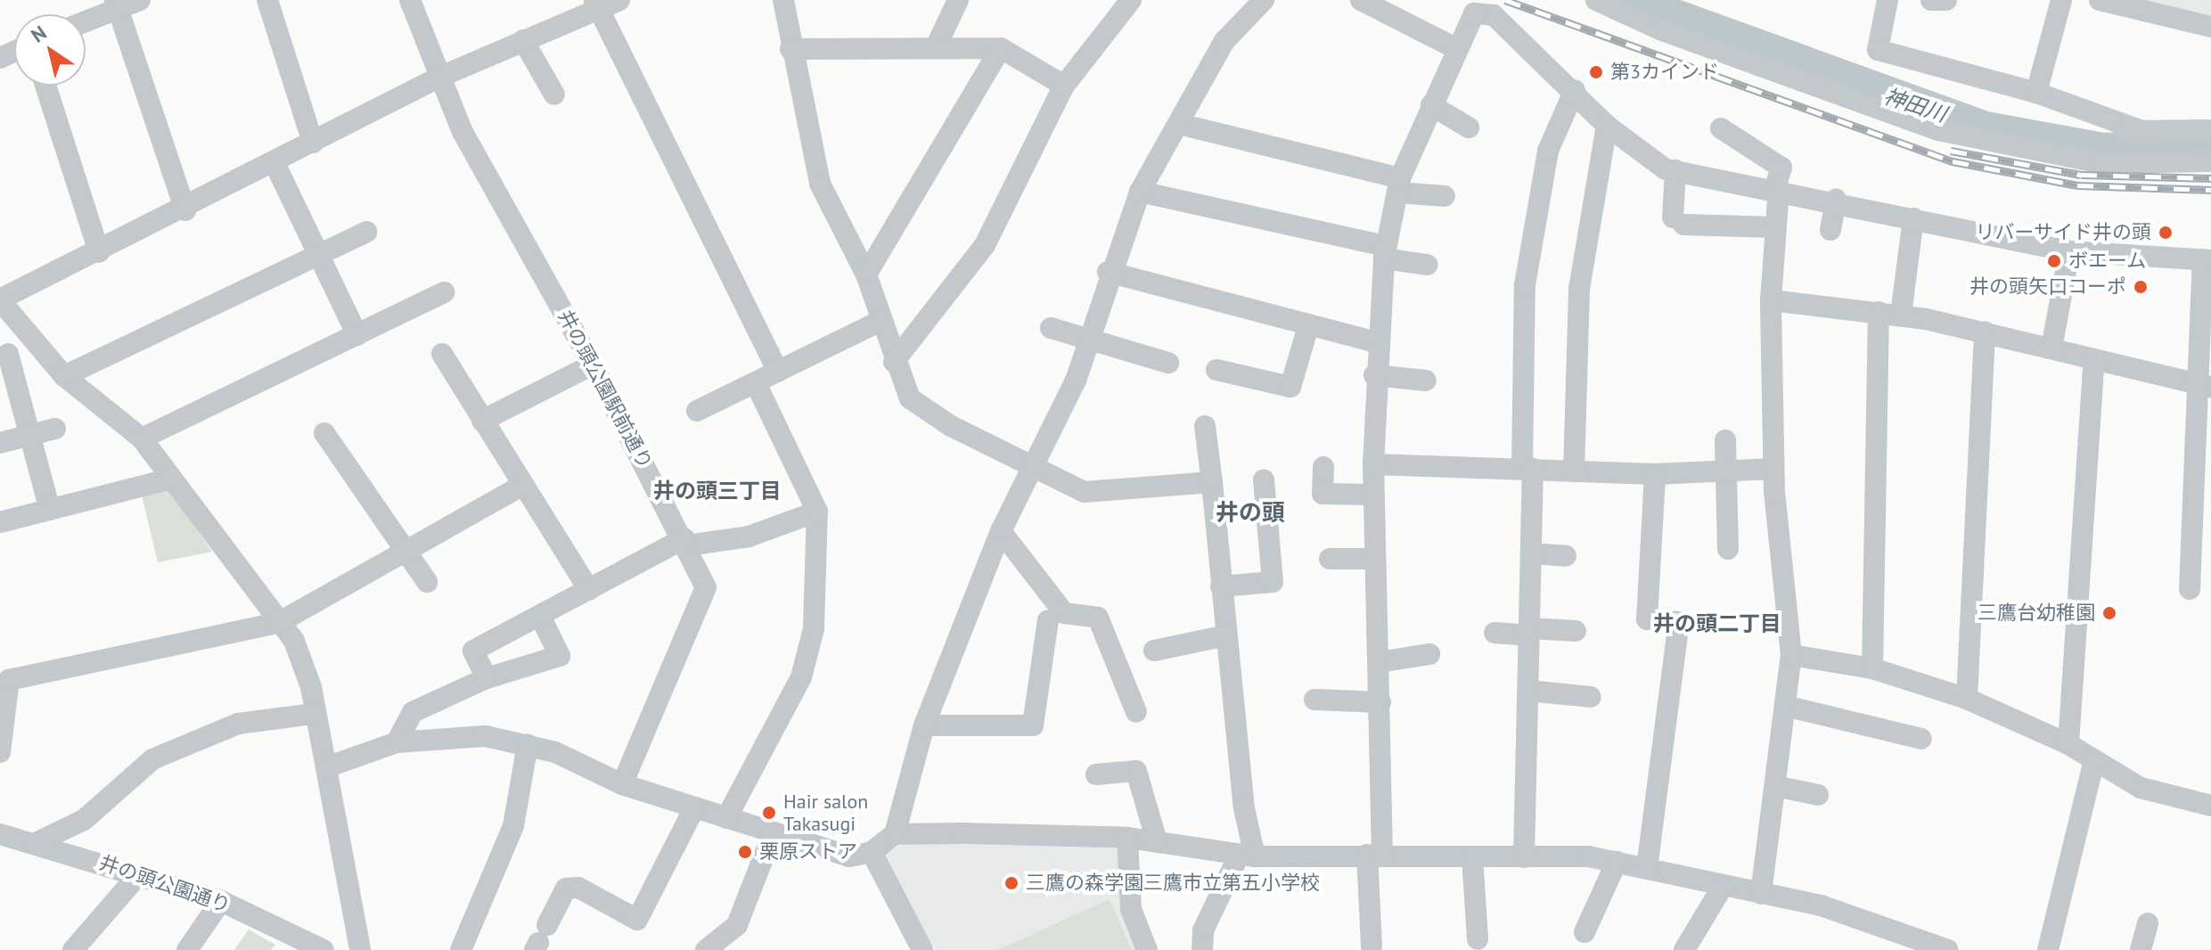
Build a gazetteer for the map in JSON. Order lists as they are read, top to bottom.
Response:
{
  "streets": {
    "street": ["井の頭公園駅前通り", "井の頭公園通り"]
  },
  "districts": ["井の頭三丁目", "井の頭", "井の頭二丁目"],
  "water": ["神田川"],
  "places": [
    "第3カインド",
    "リバーサイド井の頭",
    "ボエーム",
    "井の頭矢口コーポ",
    "三鷹台幼稚園",
    "Hair salon Takasugi",
    "栗原ストア",
    "三鷹の森学園三鷹市立第五小学校"
  ],
  "north": "top left"
}
